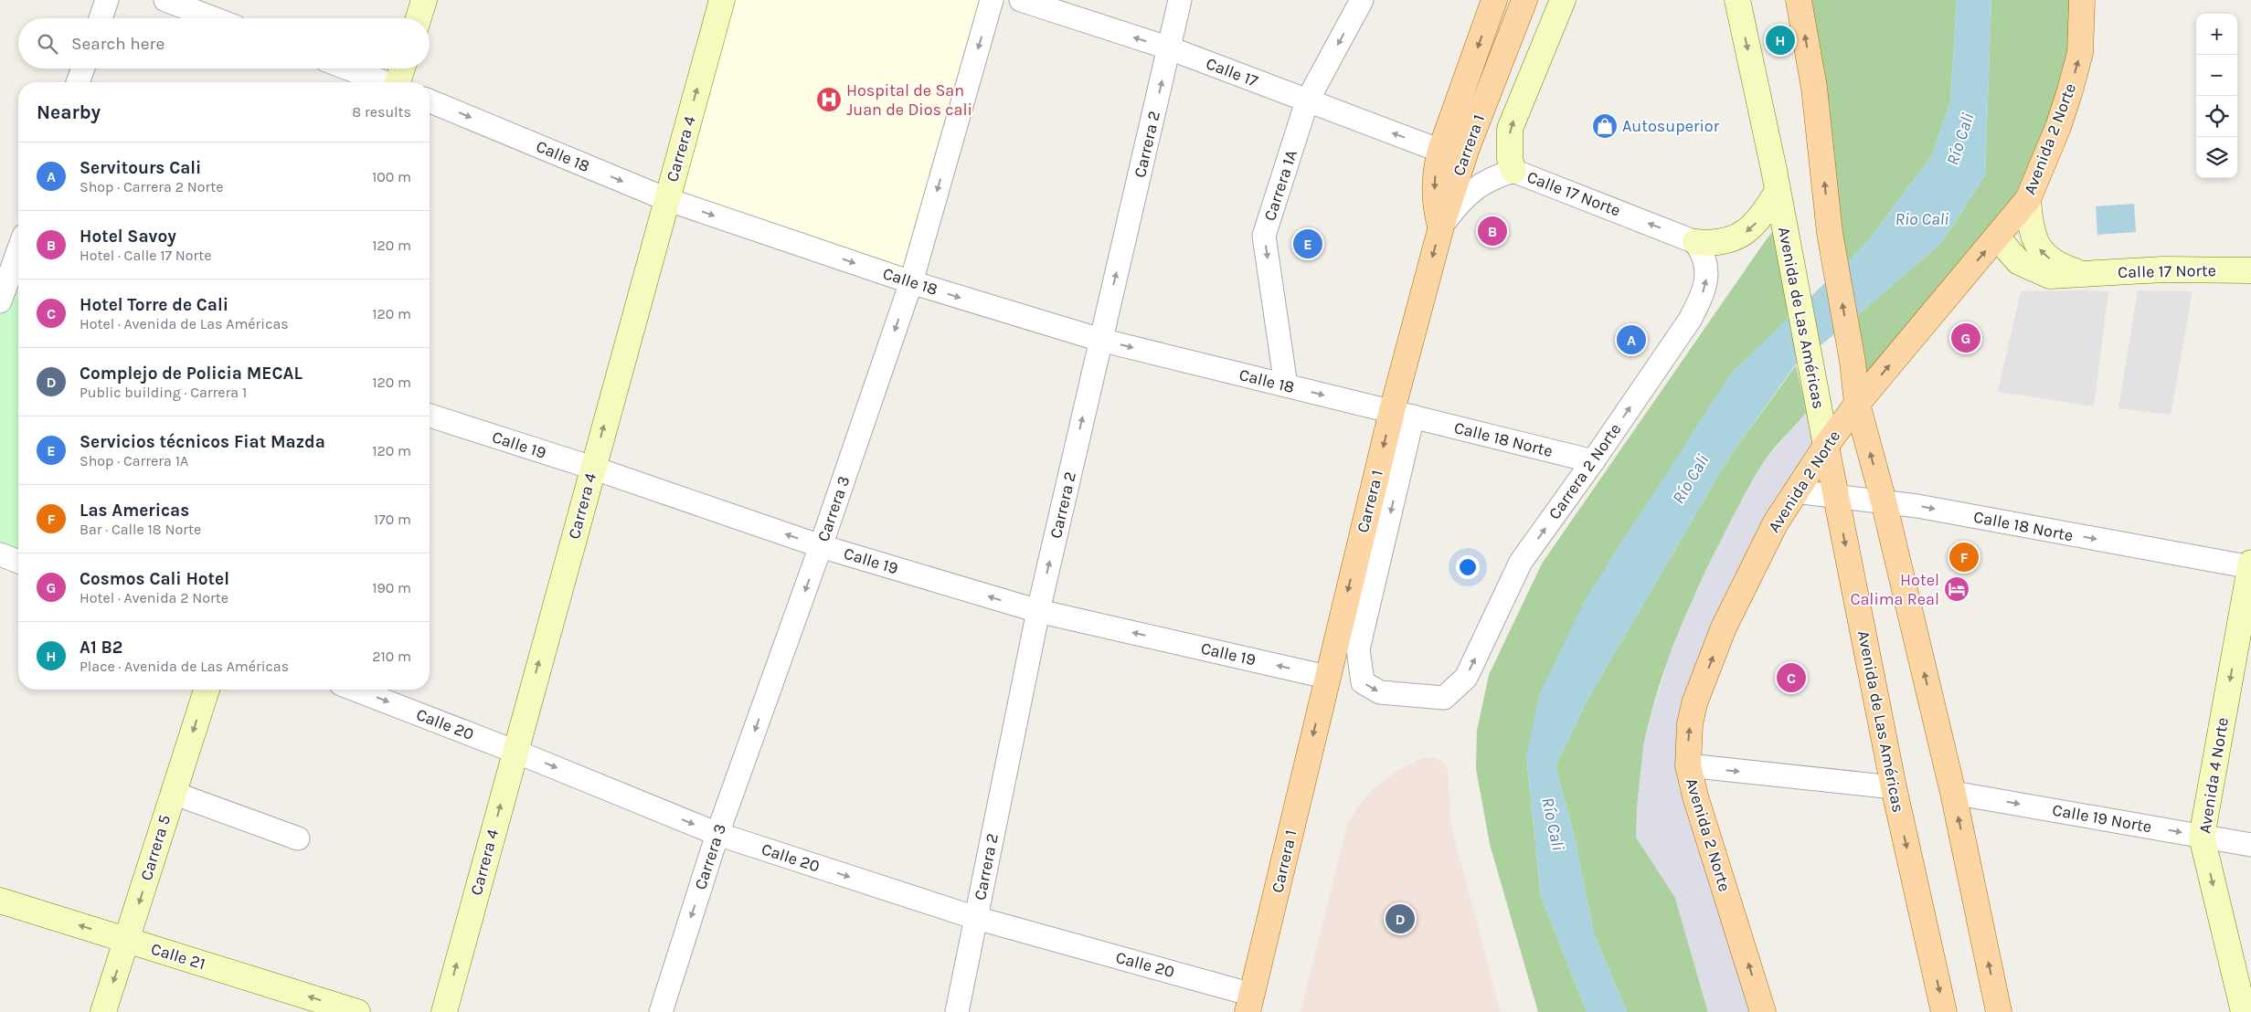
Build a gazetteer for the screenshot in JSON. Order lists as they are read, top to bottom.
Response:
{
  "streets": {
    "main road": ["Avenida 2 Norte", "Carrera 1", "Avenida de Las Américas"],
    "street": [
      "Calle 17",
      "Carrera 2",
      "Carrera 4",
      "Calle 18",
      "Carrera 1A",
      "Calle 17 Norte",
      "Calle 18 Norte",
      "Calle 19",
      "Carrera 2 Norte",
      "Carrera 3",
      "Calle 20",
      "Avenida 4 Norte",
      "Calle 19 Norte",
      "Carrera 5",
      "Calle 21"
    ]
  },
  "crossings": [
    ["Calle 17", "Carrera 2"],
    ["Calle 17", "Carrera 1A"],
    ["Avenida 2 Norte", "Calle 17 Norte"],
    ["Avenida 2 Norte", "Avenida de Las Américas"],
    ["Avenida 2 Norte", "Calle 18 Norte"],
    ["Carrera 2", "Calle 18"],
    ["Carrera 2", "Calle 19"],
    ["Carrera 2", "Calle 20"],
    ["Carrera 1", "Calle 18"],
    ["Carrera 1", "Calle 17 Norte"],
    ["Carrera 1", "Calle 18 Norte"],
    ["Carrera 1", "Calle 19"],
    ["Carrera 1", "Carrera 2 Norte"],
    ["Carrera 1", "Calle 20"],
    ["Carrera 4", "Calle 18"],
    ["Carrera 4", "Calle 19"],
    ["Carrera 4", "Calle 20"],
    ["Calle 18", "Carrera 1A"],
    ["Calle 18", "Calle 18 Norte"],
    ["Calle 18", "Carrera 3"],
    ["Calle 17 Norte", "Carrera 2 Norte"],
    ["Avenida de Las Américas", "Calle 18 Norte"],
    ["Calle 18 Norte", "Carrera 2 Norte"],
    ["Calle 18 Norte", "Avenida 4 Norte"],
    ["Calle 19", "Carrera 3"],
    ["Carrera 3", "Calle 20"],
    ["Avenida 4 Norte", "Calle 19 Norte"],
    ["Carrera 5", "Calle 21"]
  ],
  "one_way": [
    "Calle 17",
    "Carrera 2",
    "Carrera 1",
    "Carrera 4",
    "Calle 18",
    "Carrera 1A",
    "Avenida de Las Américas",
    "Calle 18 Norte",
    "Calle 19",
    "Carrera 2 Norte",
    "Carrera 3",
    "Calle 20",
    "Avenida 4 Norte",
    "Calle 19 Norte",
    "Carrera 5"
  ],
  "water": ["Río Cali", "Rio Cali"],
  "places": {
    "hospital": ["Hospital de San Juan de Dios cali"],
    "shop": ["Autosuperior"],
    "hotel": ["Hotel Calima Real"]
  },
  "page": {
    "map_buttons": ["+", "−"],
    "search": "Search here",
    "pins": [
      "H",
      "B",
      "E",
      "G",
      "A",
      "F",
      "C",
      "D"
    ],
    "heading": ["Nearby", "8 results"],
    "list": [
      {
        "mark": "A",
        "name": "Servitours Cali",
        "note": "Shop · Carrera 2 Norte",
        "value": "100 m"
      },
      {
        "mark": "B",
        "name": "Hotel Savoy",
        "note": "Hotel · Calle 17 Norte",
        "value": "120 m"
      },
      {
        "mark": "C",
        "name": "Hotel Torre de Cali",
        "note": "Hotel · Avenida de Las Américas",
        "value": "120 m"
      },
      {
        "mark": "D",
        "name": "Complejo de Policia MECAL",
        "note": "Public building · Carrera 1",
        "value": "120 m"
      },
      {
        "mark": "E",
        "name": "Servicios técnicos Fiat Mazda",
        "note": "Shop · Carrera 1A",
        "value": "120 m"
      },
      {
        "mark": "F",
        "name": "Las Americas",
        "note": "Bar · Calle 18 Norte",
        "value": "170 m"
      },
      {
        "mark": "G",
        "name": "Cosmos Cali Hotel",
        "note": "Hotel · Avenida 2 Norte",
        "value": "190 m"
      },
      {
        "mark": "H",
        "name": "A1 B2",
        "note": "Place · Avenida de Las Américas",
        "value": "210 m"
      }
    ]
  }
}
